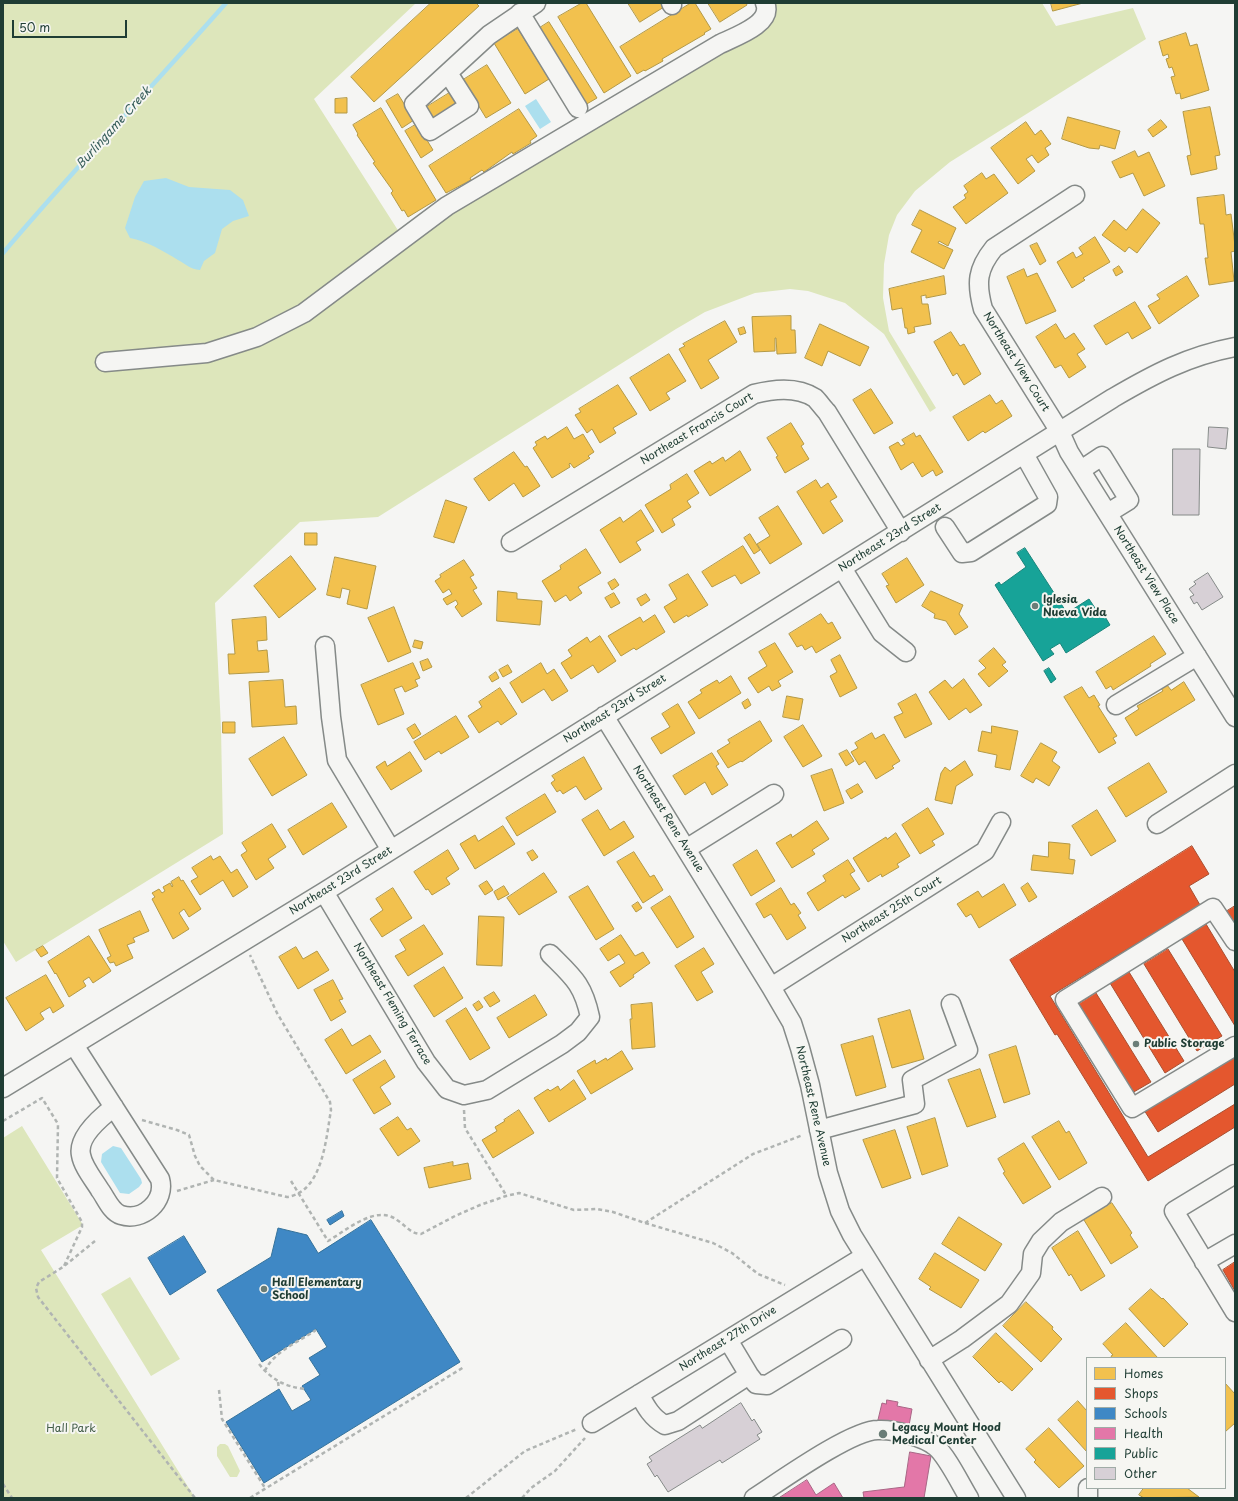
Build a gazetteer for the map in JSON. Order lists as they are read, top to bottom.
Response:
{
  "streets": {
    "street": [
      "Northeast View Court",
      "Northeast Francis Court",
      "Northeast 23rd Street",
      "Northeast View Place",
      "Northeast Rene Avenue",
      "Northeast 25th Court",
      "Northeast Fleming Terrace",
      "Northeast 27th Drive"
    ]
  },
  "crossings": [
    ["Northeast View Court", "Northeast 23rd Street"],
    ["Northeast View Court", "Northeast View Place"],
    ["Northeast Francis Court", "Northeast 23rd Street"],
    ["Northeast 23rd Street", "Northeast View Place"],
    ["Northeast 23rd Street", "Northeast Rene Avenue"],
    ["Northeast 23rd Street", "Northeast Fleming Terrace"],
    ["Northeast Rene Avenue", "Northeast 25th Court"],
    ["Northeast Rene Avenue", "Northeast 27th Drive"]
  ],
  "water": ["Burlingame Creek"],
  "parks": ["Hall Park"],
  "places": [
    "Iglesia Nueva Vida",
    "Public Storage",
    "Hall Elementary School",
    "Legacy Mount Hood Medical Center"
  ],
  "legend": [
    "Homes",
    "Shops",
    "Schools",
    "Health",
    "Public",
    "Other"
  ],
  "scale_bar": "50 m"
}
